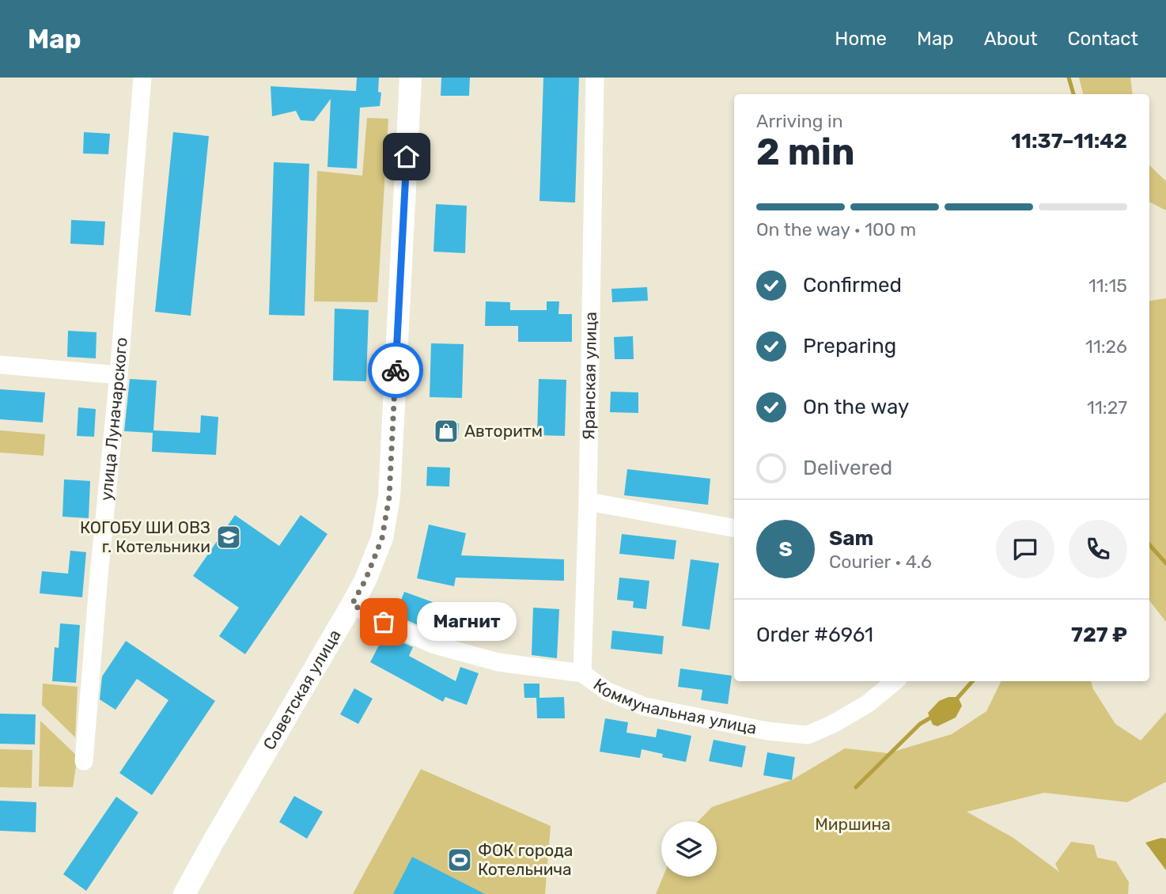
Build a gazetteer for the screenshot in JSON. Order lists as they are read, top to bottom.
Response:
{
  "streets": {
    "main road": ["Советская улица"],
    "street": ["Яранская улица", "улица Луначарского", "Коммунальная улица"]
  },
  "crossings": [
    ["Яранская улица", "Коммунальная улица"],
    ["Советская улица", "Коммунальная улица"]
  ],
  "parks": ["Миршина"],
  "places": {
    "shop": ["Авторитм"],
    "school or university": ["КОГОБУ ШИ ОВЗ г. Котельники"],
    "other": ["Магнит"],
    "sports": ["ФОК города Котельнича"]
  },
  "page": {
    "header": "Map",
    "nav": [
      "Home",
      "Map",
      "About",
      "Contact"
    ],
    "heading": ["2 min", "Arriving in", "11:37–11:42"],
    "panel": [
      "Sam",
      "Courier · 4.6",
      "Order #6961",
      "727 ₽"
    ],
    "bar": "On the way · 100 m",
    "list": [
      ["Confirmed", "11:15"],
      ["Preparing", "11:26"],
      ["On the way", "11:27"],
      "Delivered"
    ],
    "round": "S",
    "bubble": "Магнит"
  }
}
